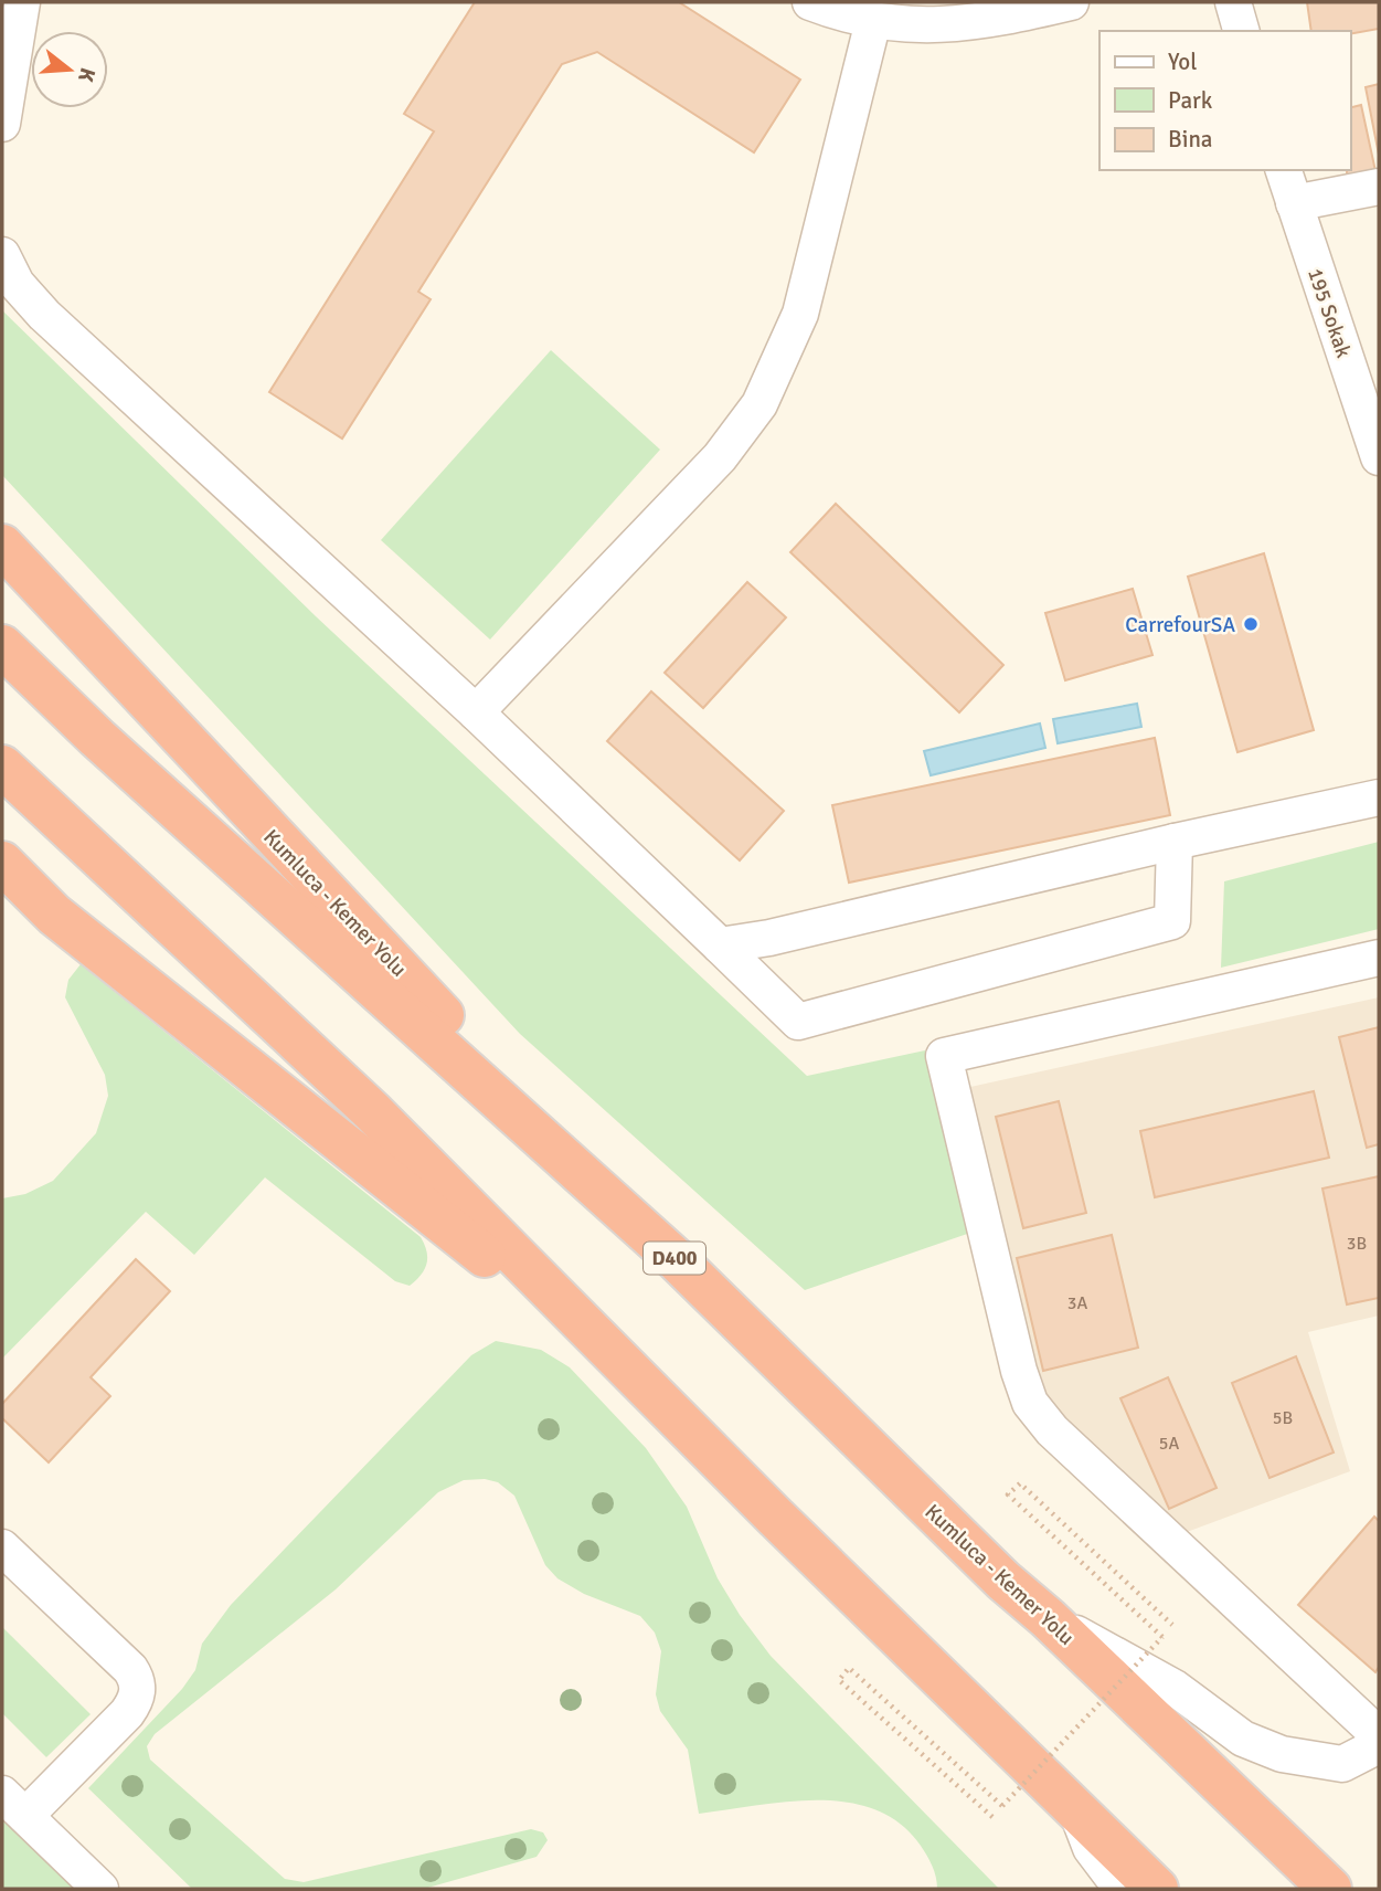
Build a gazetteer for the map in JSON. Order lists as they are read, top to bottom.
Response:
{
  "streets": {
    "highway": ["Kumluca - Kemer Yolu", "D400"],
    "street": ["195 Sokak"]
  },
  "places": ["CarrefourSA"],
  "house_numbers": [
    "3B",
    "3A",
    "5B",
    "5A"
  ],
  "legend": ["Yol", "Park", "Bina"],
  "north": "right"
}
